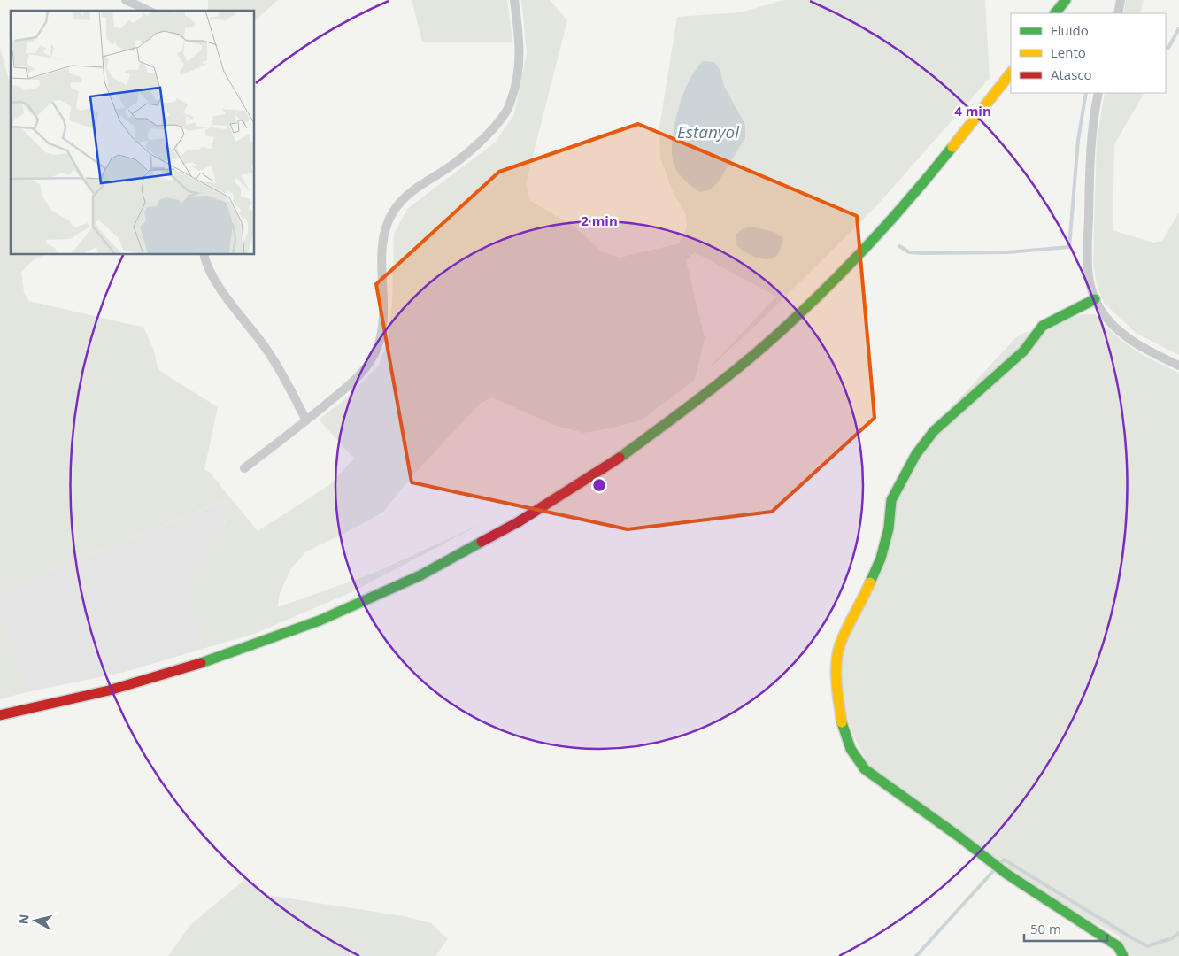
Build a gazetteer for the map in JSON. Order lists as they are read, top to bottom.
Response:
{
  "water": ["Estanyol"],
  "legend": ["Fluido", "Lento", "Atasco"],
  "scale_bar": "50 m",
  "north": "left",
  "rings": ["4 min", "2 min"]
}
